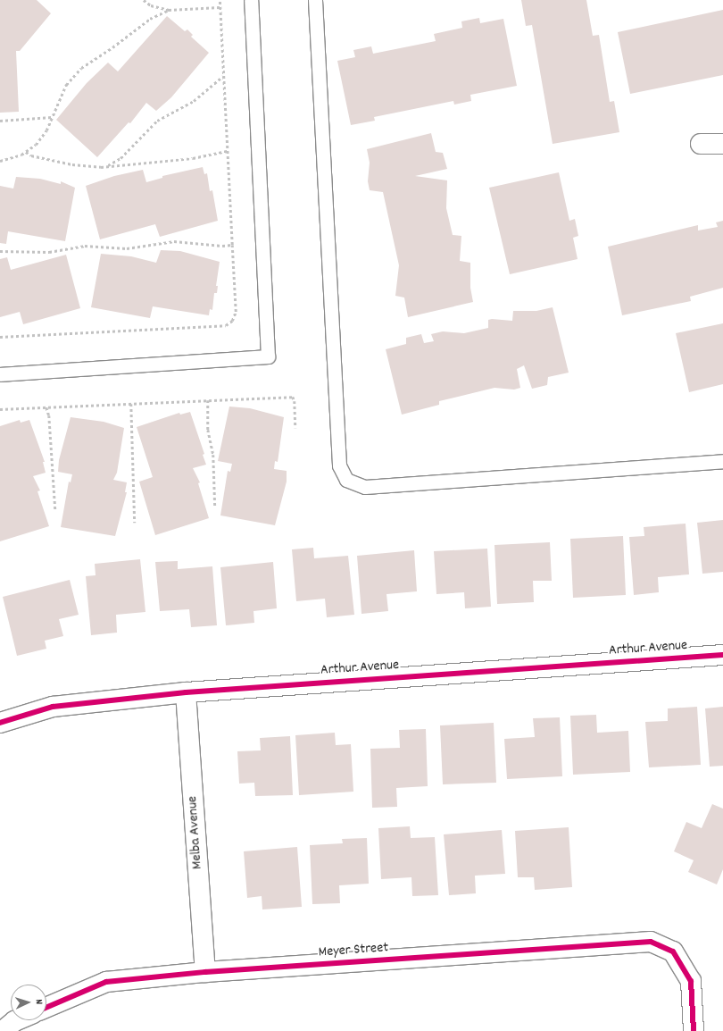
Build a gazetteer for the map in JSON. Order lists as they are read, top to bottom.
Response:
{
  "streets": {
    "street": ["Arthur Avenue", "Melba Avenue", "Meyer Street"]
  },
  "crossings": [
    ["Arthur Avenue", "Melba Avenue"],
    ["Melba Avenue", "Meyer Street"]
  ],
  "north": "right"
}
